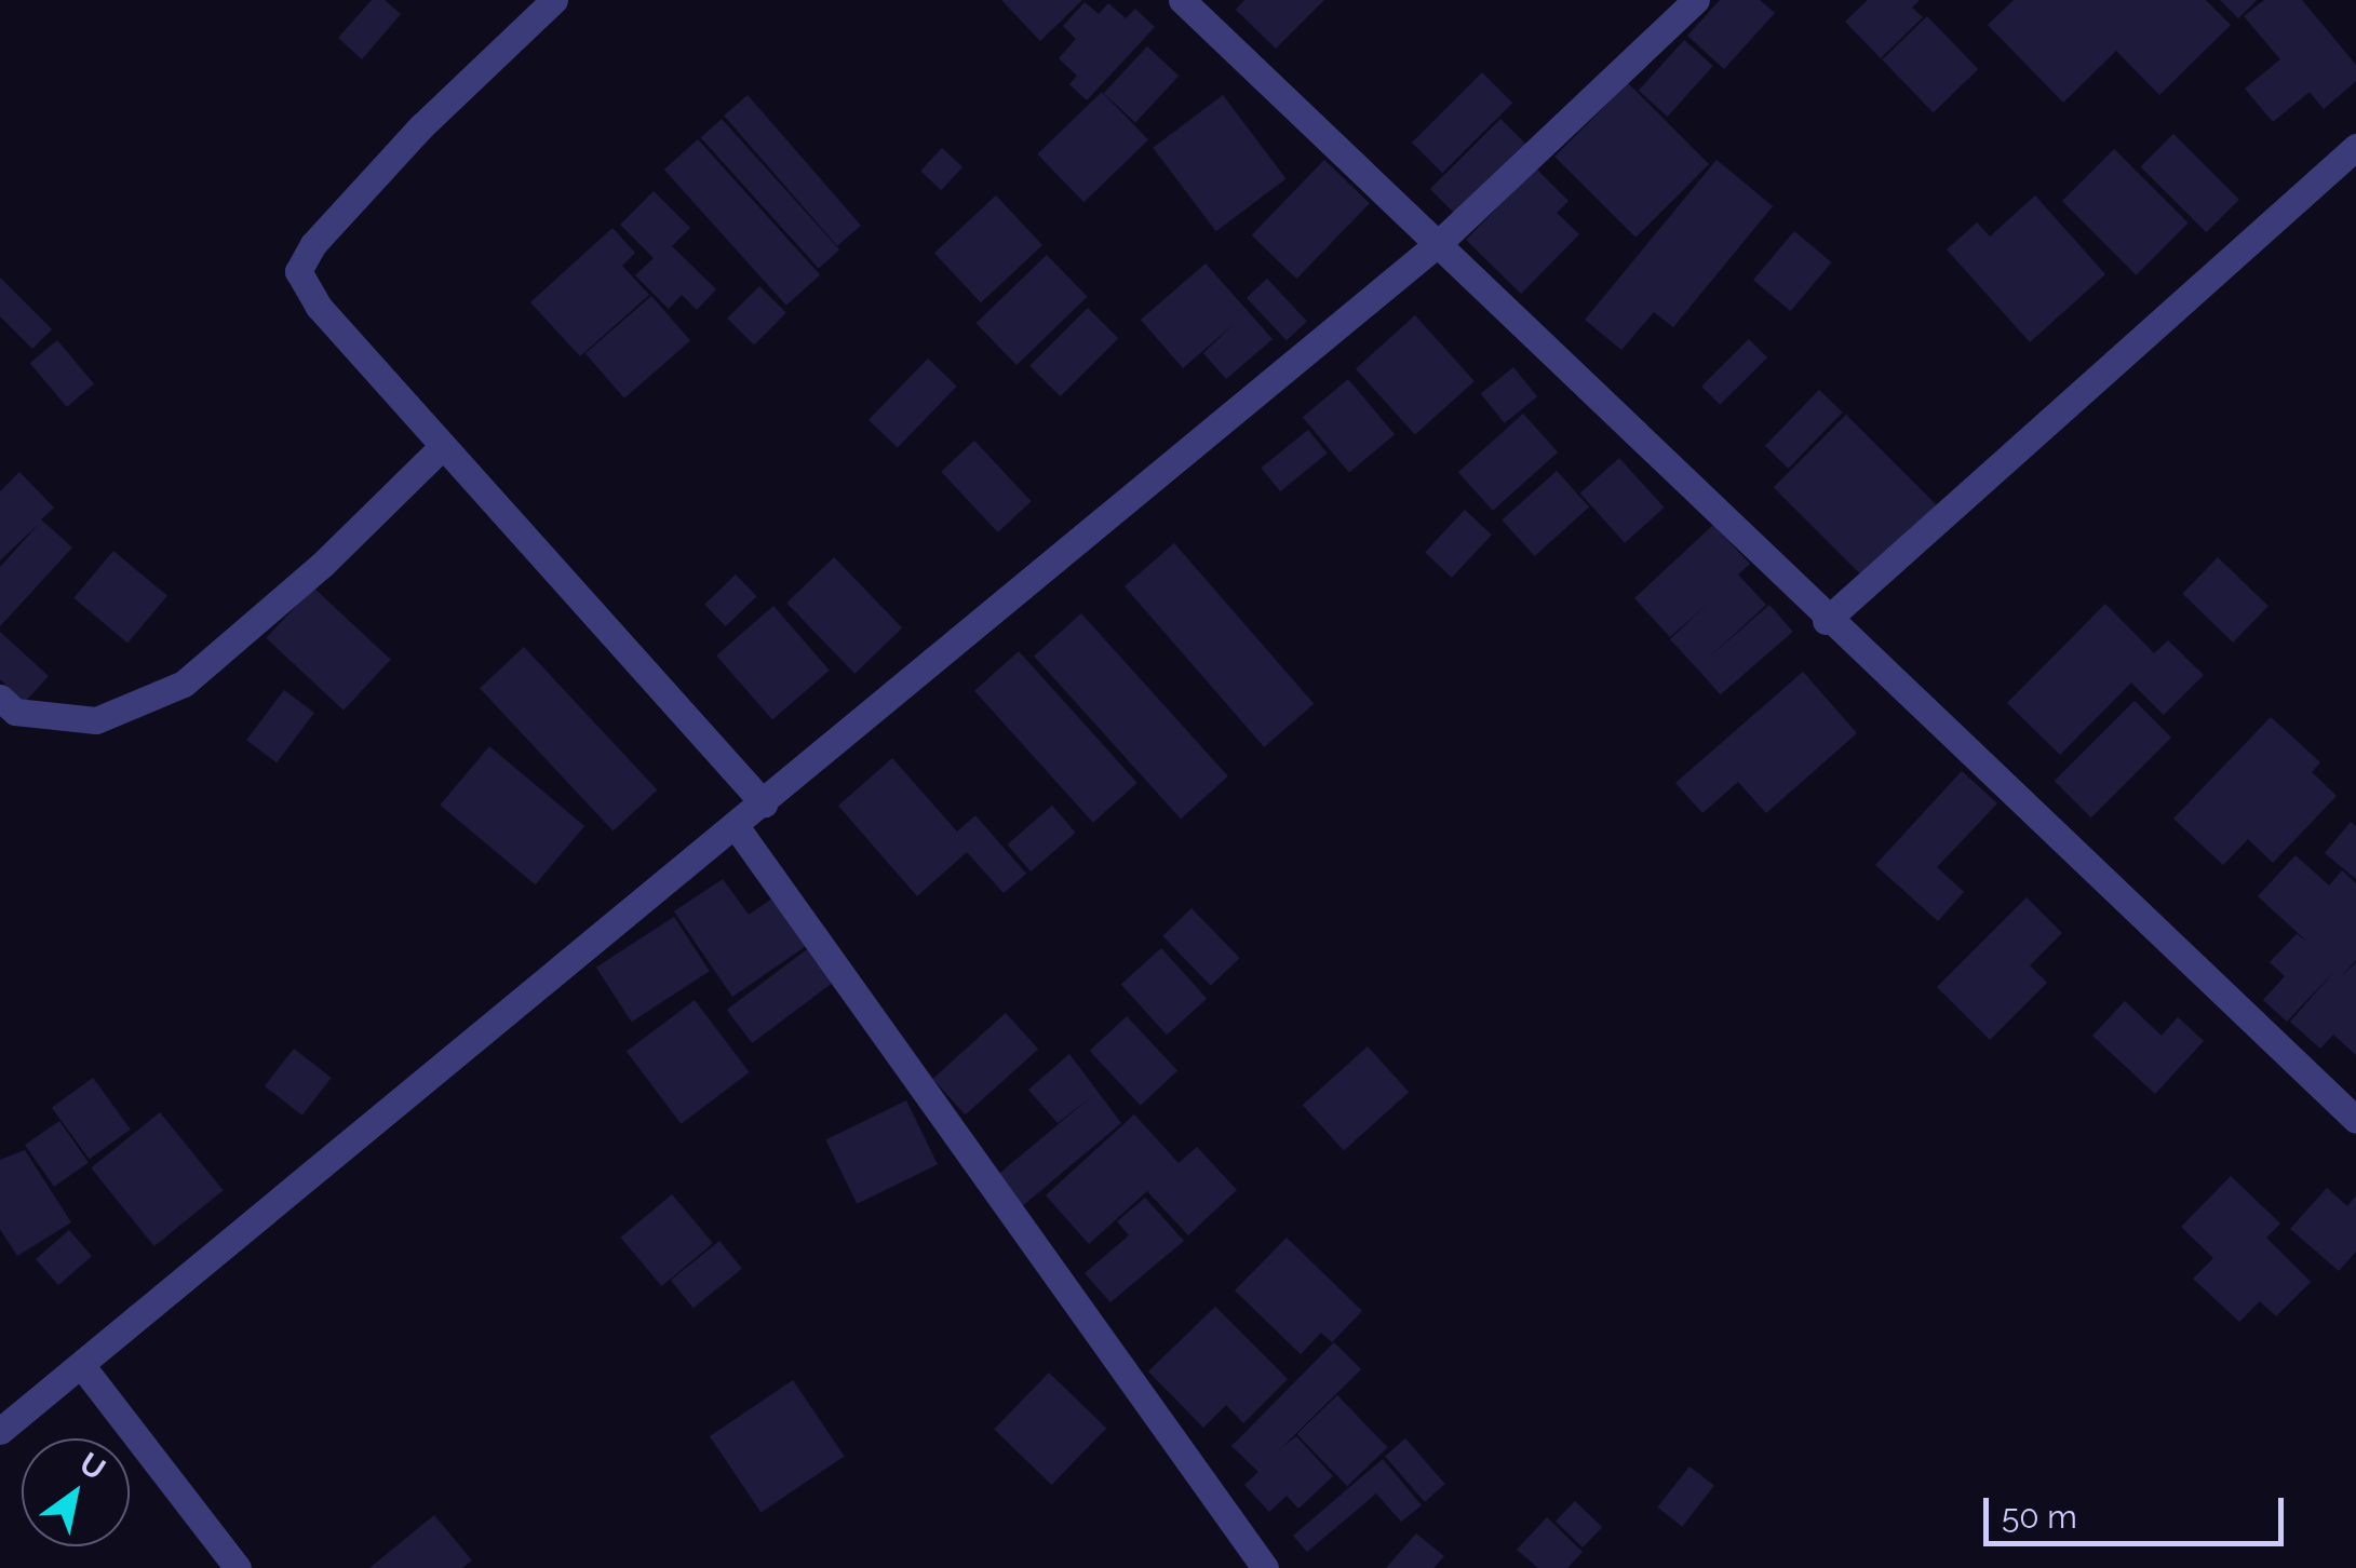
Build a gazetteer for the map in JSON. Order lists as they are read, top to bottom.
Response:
{
  "scale_bar": "50 m",
  "north": "top right"
}
